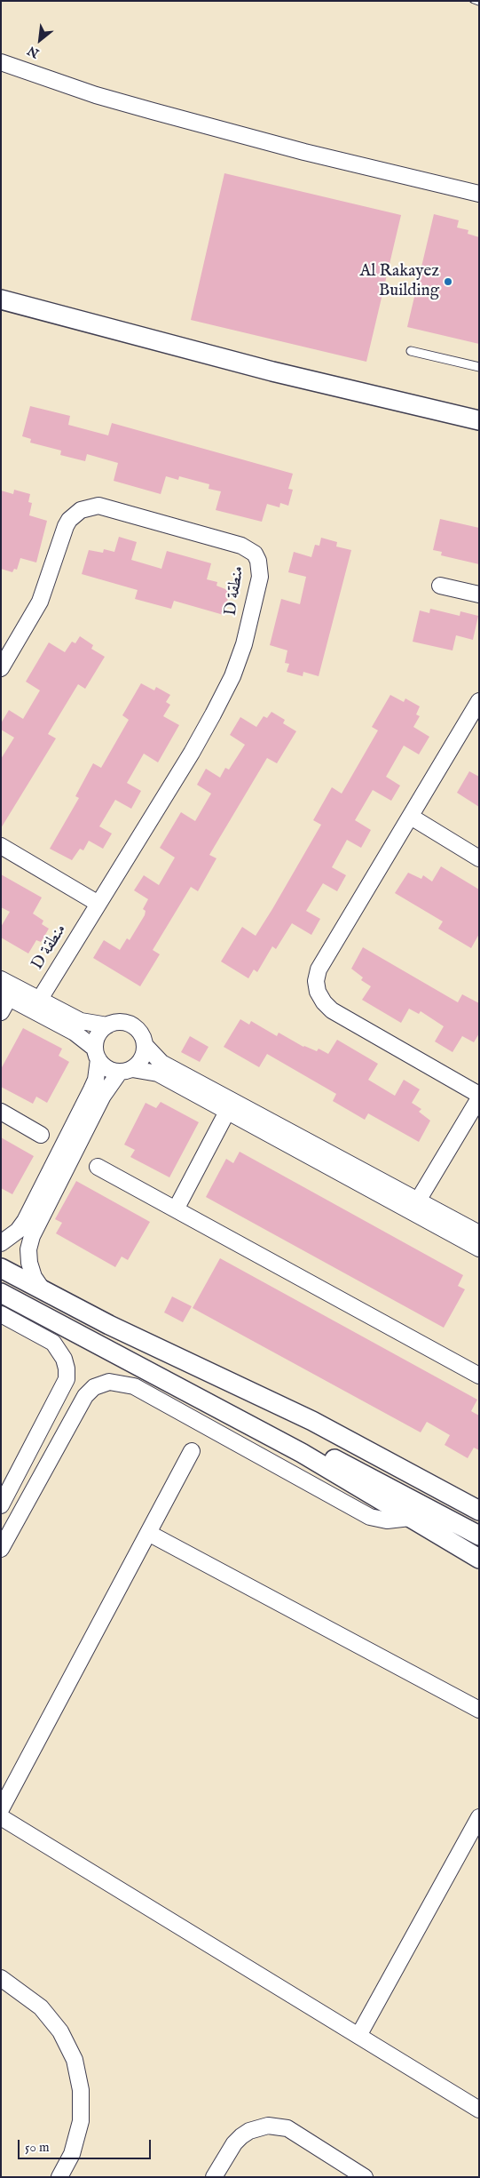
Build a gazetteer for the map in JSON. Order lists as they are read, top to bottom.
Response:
{
  "streets": {
    "street": ["D منطقة"]
  },
  "places": ["Al Rakayez Building"],
  "scale_bar": "50 m",
  "north": "bottom left"
}
